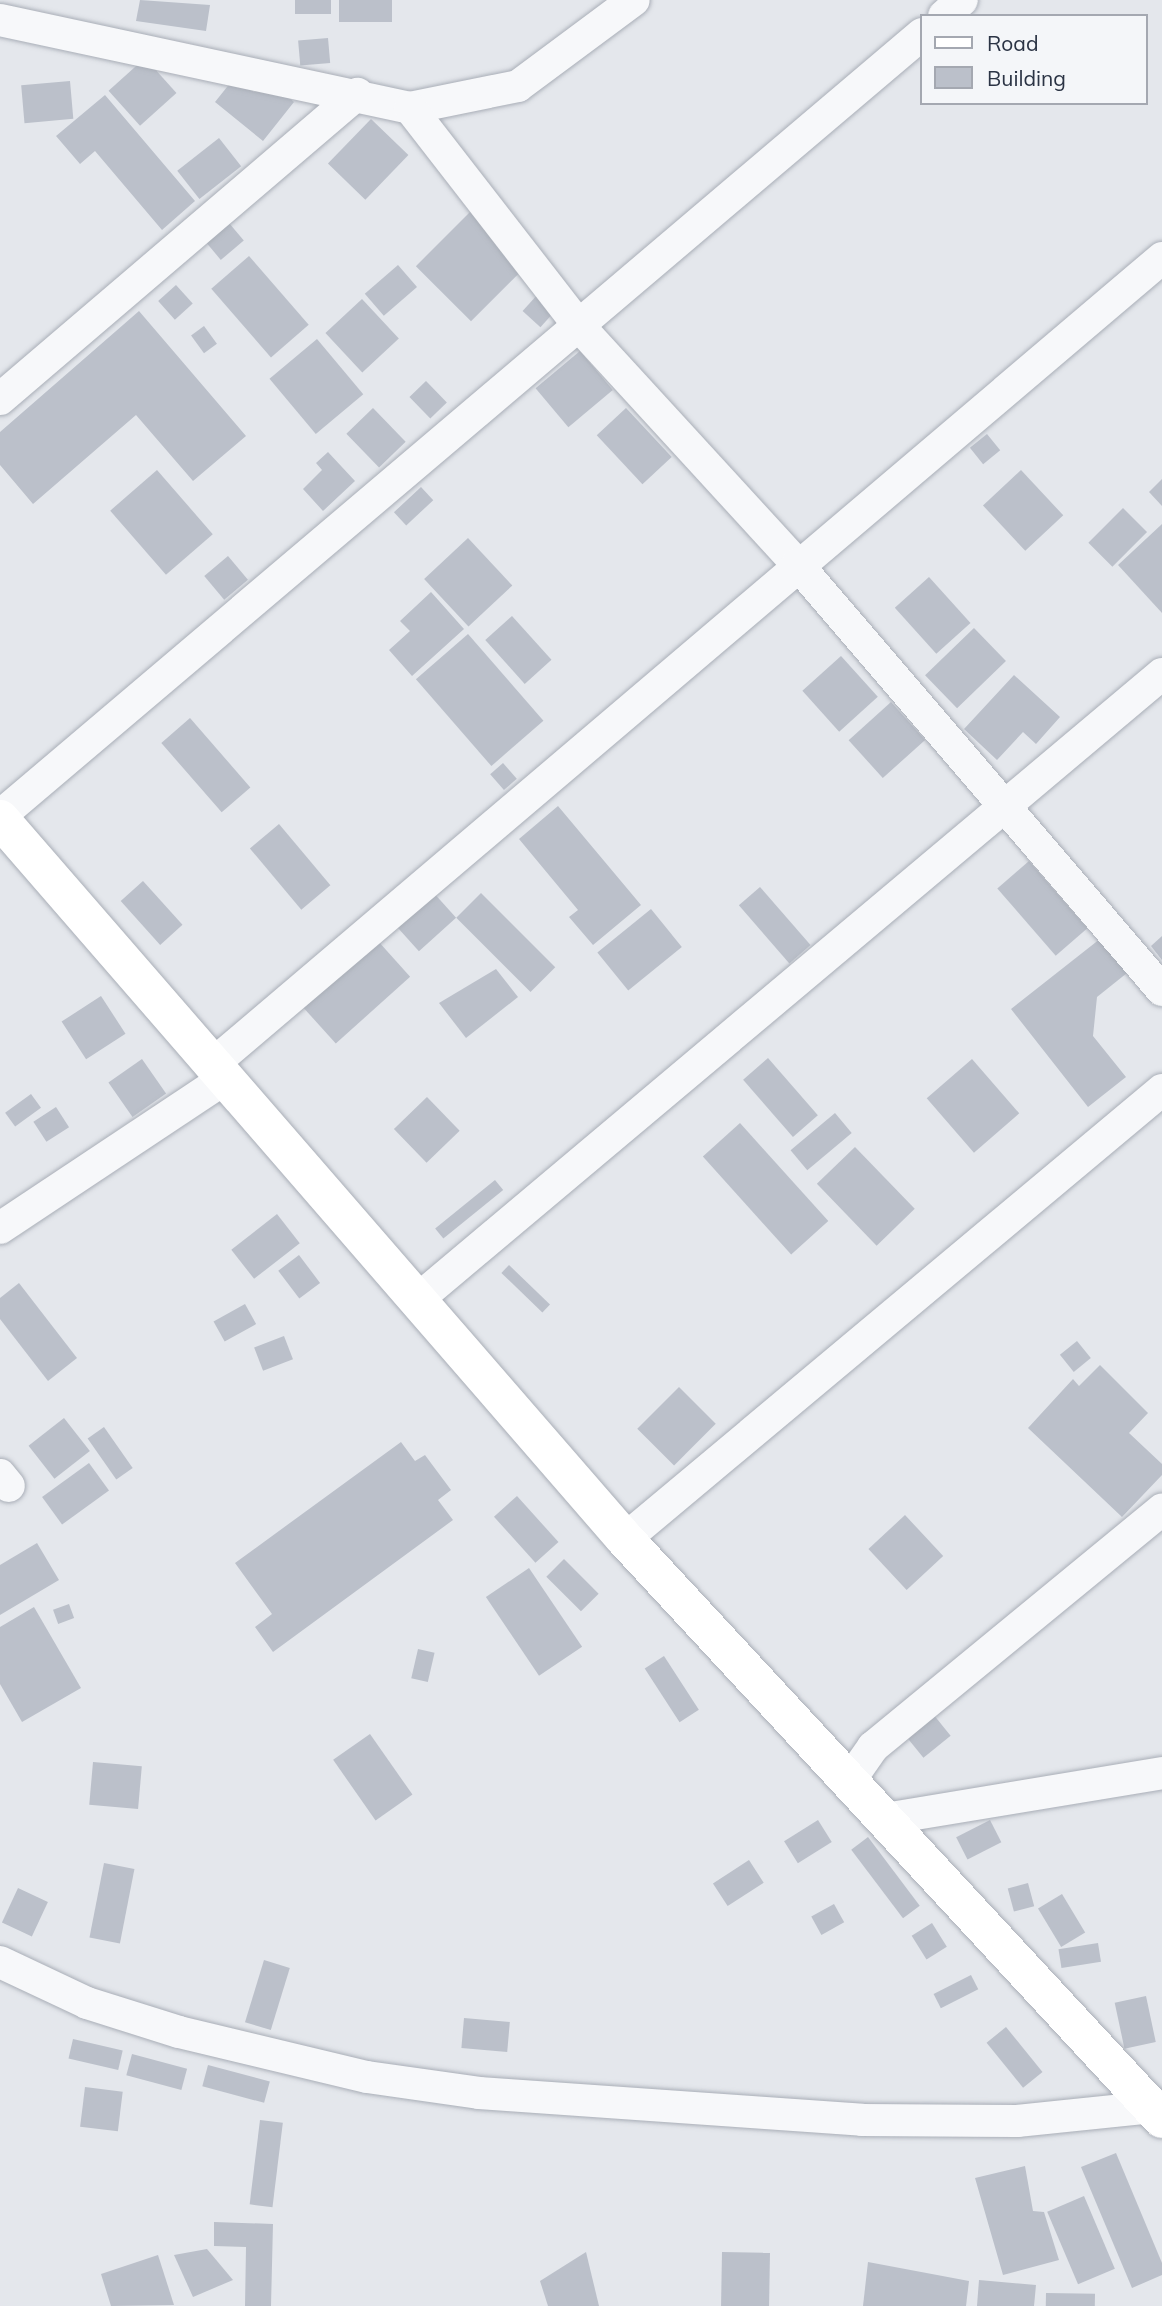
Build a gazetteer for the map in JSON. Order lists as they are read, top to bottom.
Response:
{
  "legend": ["Road", "Building"]
}
